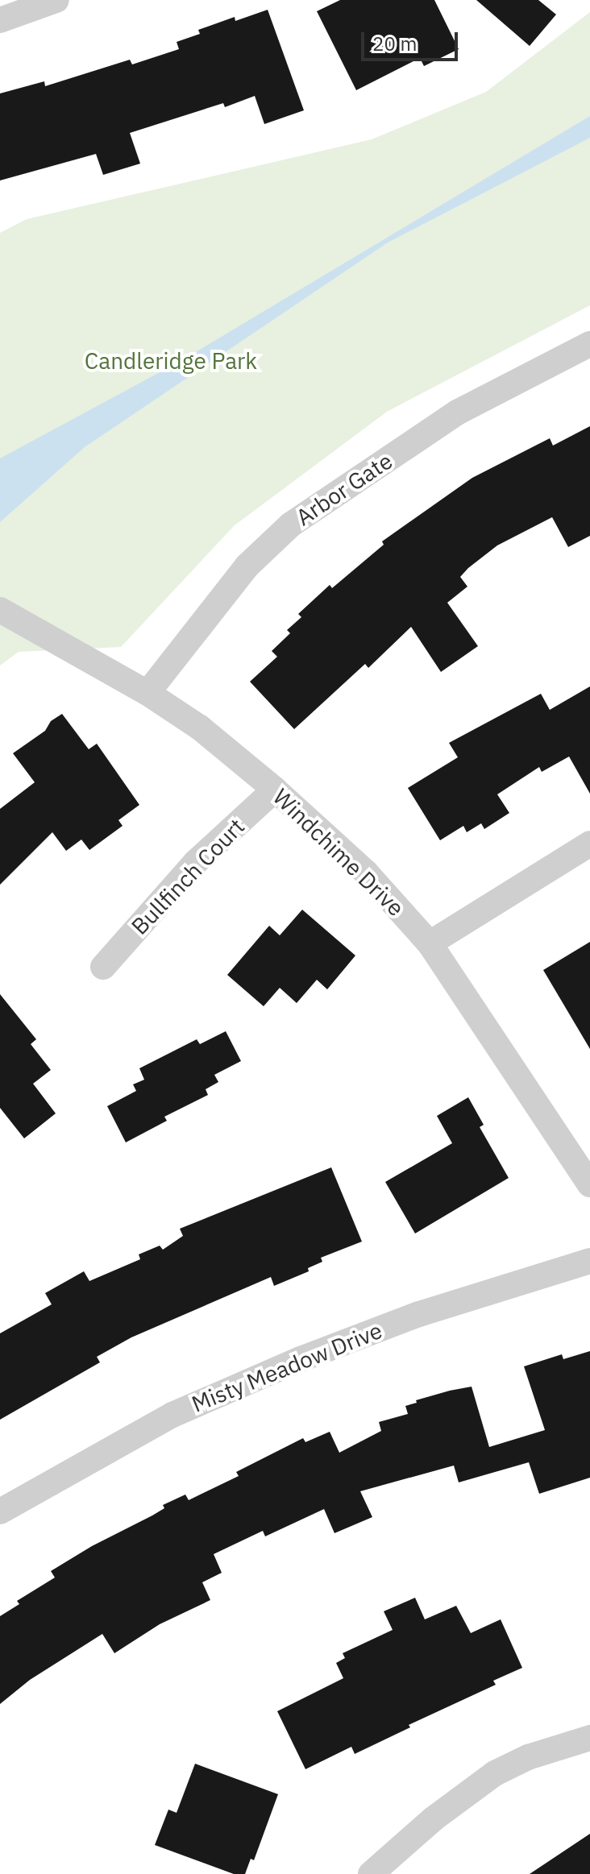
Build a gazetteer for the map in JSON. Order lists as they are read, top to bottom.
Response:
{
  "streets": {
    "street": [
      "Arbor Gate",
      "Windchime Drive",
      "Bullfinch Court",
      "Misty Meadow Drive"
    ]
  },
  "crossings": [
    ["Arbor Gate", "Windchime Drive"],
    ["Windchime Drive", "Bullfinch Court"]
  ],
  "parks": ["Candleridge Park"],
  "scale_bar": "20 m"
}
